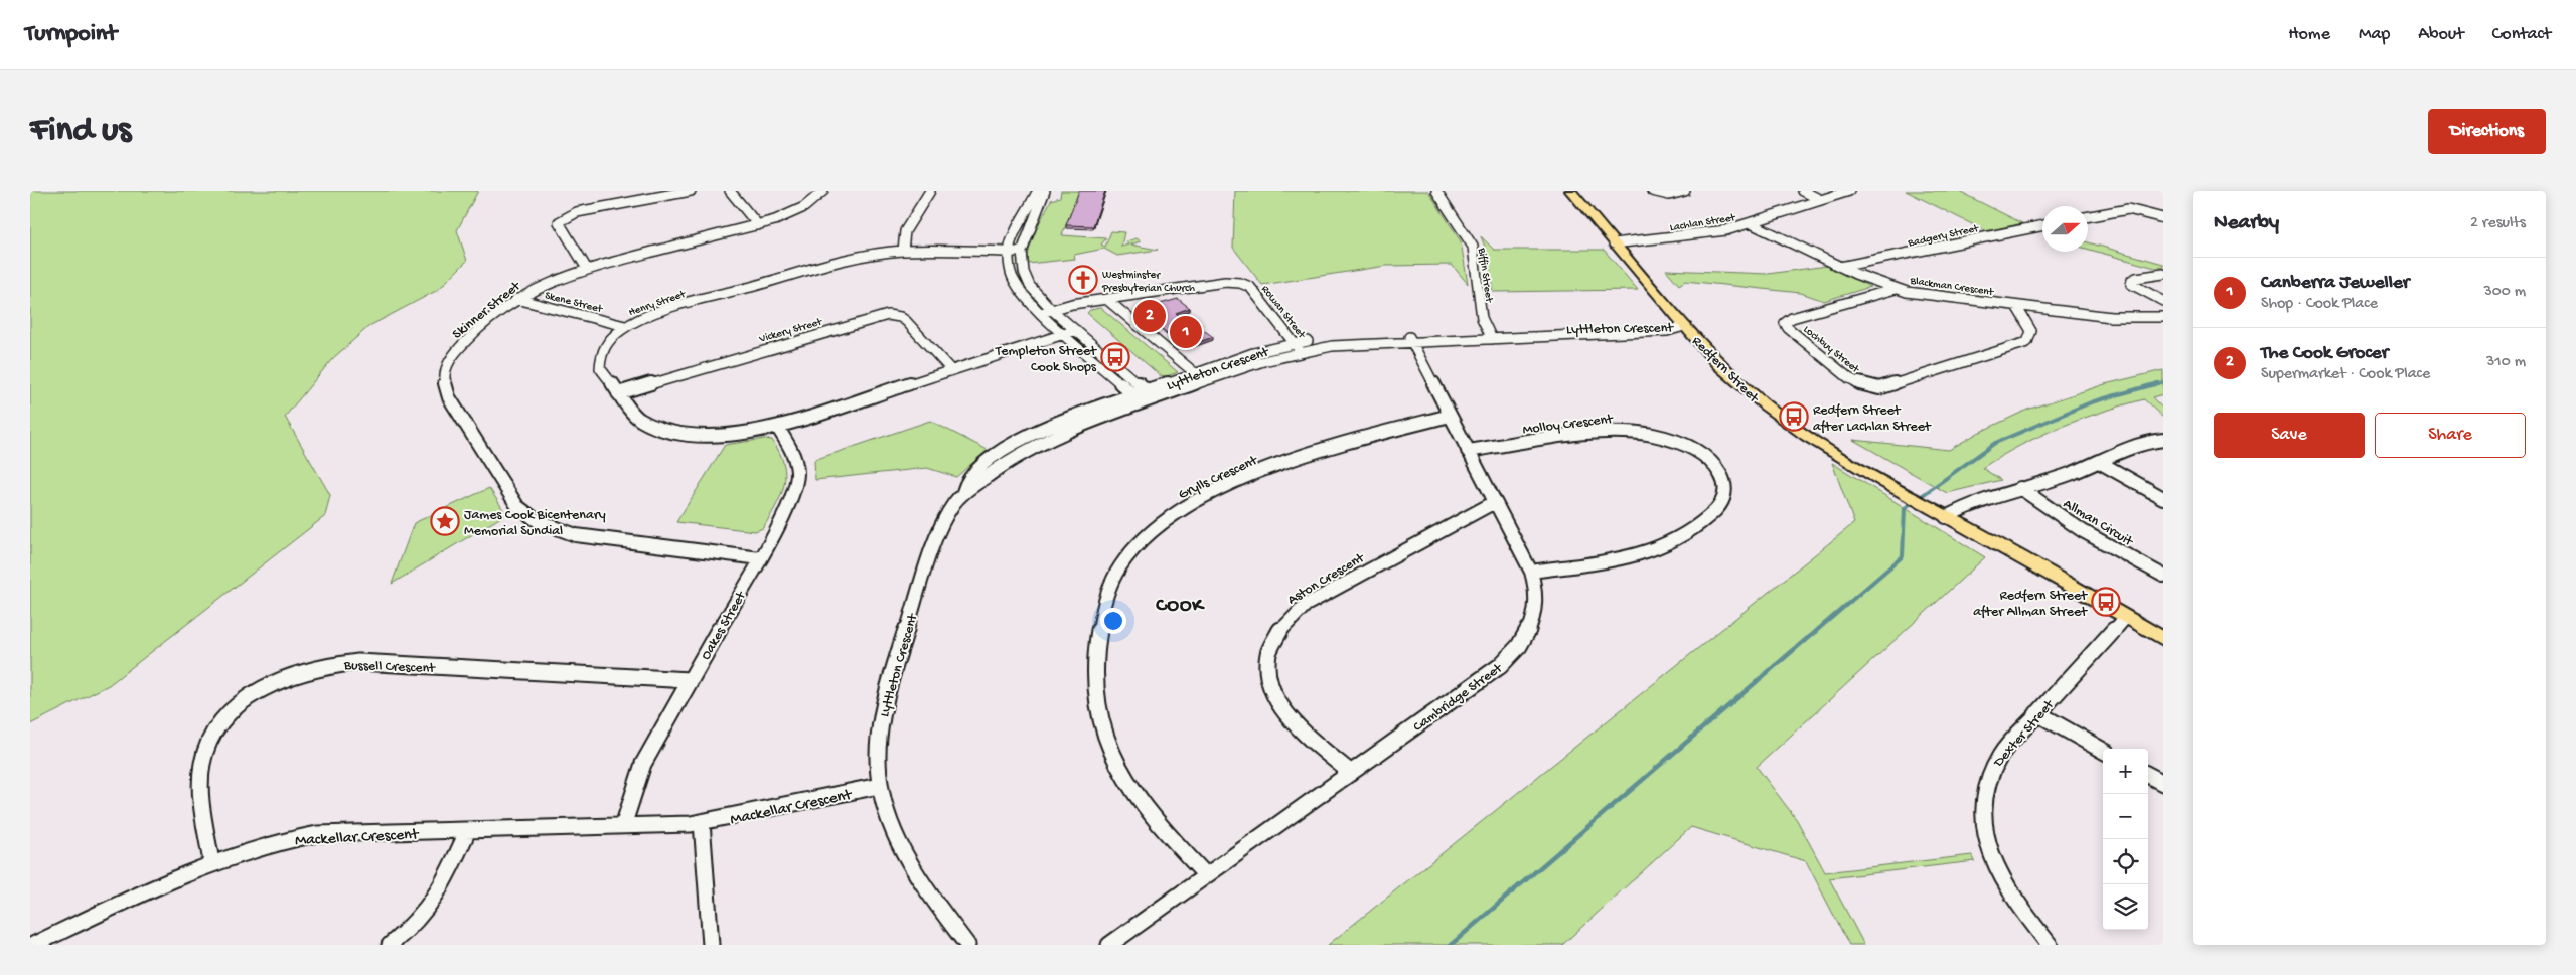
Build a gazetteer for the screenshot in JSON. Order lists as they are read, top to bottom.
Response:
{
  "streets": {
    "main road": ["Redfern Street"],
    "street": [
      "Lachlan Street",
      "Badgery Street",
      "Biffin Street",
      "Blackman Crescent",
      "Skene Street",
      "Henry Street",
      "Skinner Street",
      "Rowan Street",
      "Lyttleton Crescent",
      "Vickery Street",
      "Lochbuy Street",
      "Molloy Crescent",
      "Grylls Crescent",
      "Allman Circuit",
      "Aston Crescent",
      "Oakes Street",
      "Bussell Crescent",
      "Cambridge Street",
      "Dexter Street",
      "Mackellar Crescent"
    ]
  },
  "crossings": [
    ["Lachlan Street", "Blackman Crescent"],
    ["Lachlan Street", "Redfern Street"],
    ["Badgery Street", "Blackman Crescent"],
    ["Biffin Street", "Lyttleton Crescent"],
    ["Blackman Crescent", "Lochbuy Street"],
    ["Skene Street", "Henry Street"],
    ["Skene Street", "Skinner Street"],
    ["Henry Street", "Vickery Street"],
    ["Henry Street", "Oakes Street"],
    ["Skinner Street", "Oakes Street"],
    ["Rowan Street", "Lyttleton Crescent"],
    ["Lyttleton Crescent", "Redfern Street"],
    ["Lyttleton Crescent", "Cambridge Street"],
    ["Lyttleton Crescent", "Mackellar Crescent"],
    ["Redfern Street", "Allman Circuit"],
    ["Redfern Street", "Dexter Street"],
    ["Molloy Crescent", "Cambridge Street"],
    ["Grylls Crescent", "Cambridge Street"],
    ["Aston Crescent", "Cambridge Street"],
    ["Oakes Street", "Bussell Crescent"],
    ["Oakes Street", "Mackellar Crescent"],
    ["Bussell Crescent", "Mackellar Crescent"]
  ],
  "districts": ["COOK"],
  "places": {
    "church": ["Westminster Presbyterian Church"],
    "bus stop": ["Templeton Street Cook Shops", "Redfern Street after Lachlan Street", "Redfern Street after Allman Street"],
    "place": ["James Cook Bicentenary Memorial Sundial"]
  },
  "north": "right",
  "page": {
    "header": "Turnpoint",
    "nav": [
      "Home",
      "Map",
      "About",
      "Contact"
    ],
    "buttons": [
      "Directions",
      ["Save", "Share"]
    ],
    "title": "Find us",
    "heading": ["Nearby", "2 results"],
    "list": [
      {
        "mark": "1",
        "name": "Canberra Jeweller",
        "note": "Shop · Cook Place",
        "value": "300 m"
      },
      {
        "mark": "2",
        "name": "The Cook Grocer",
        "note": "Supermarket · Cook Place",
        "value": "310 m"
      }
    ],
    "pins": ["2", "1"],
    "map_buttons": ["+", "−"]
  }
}
